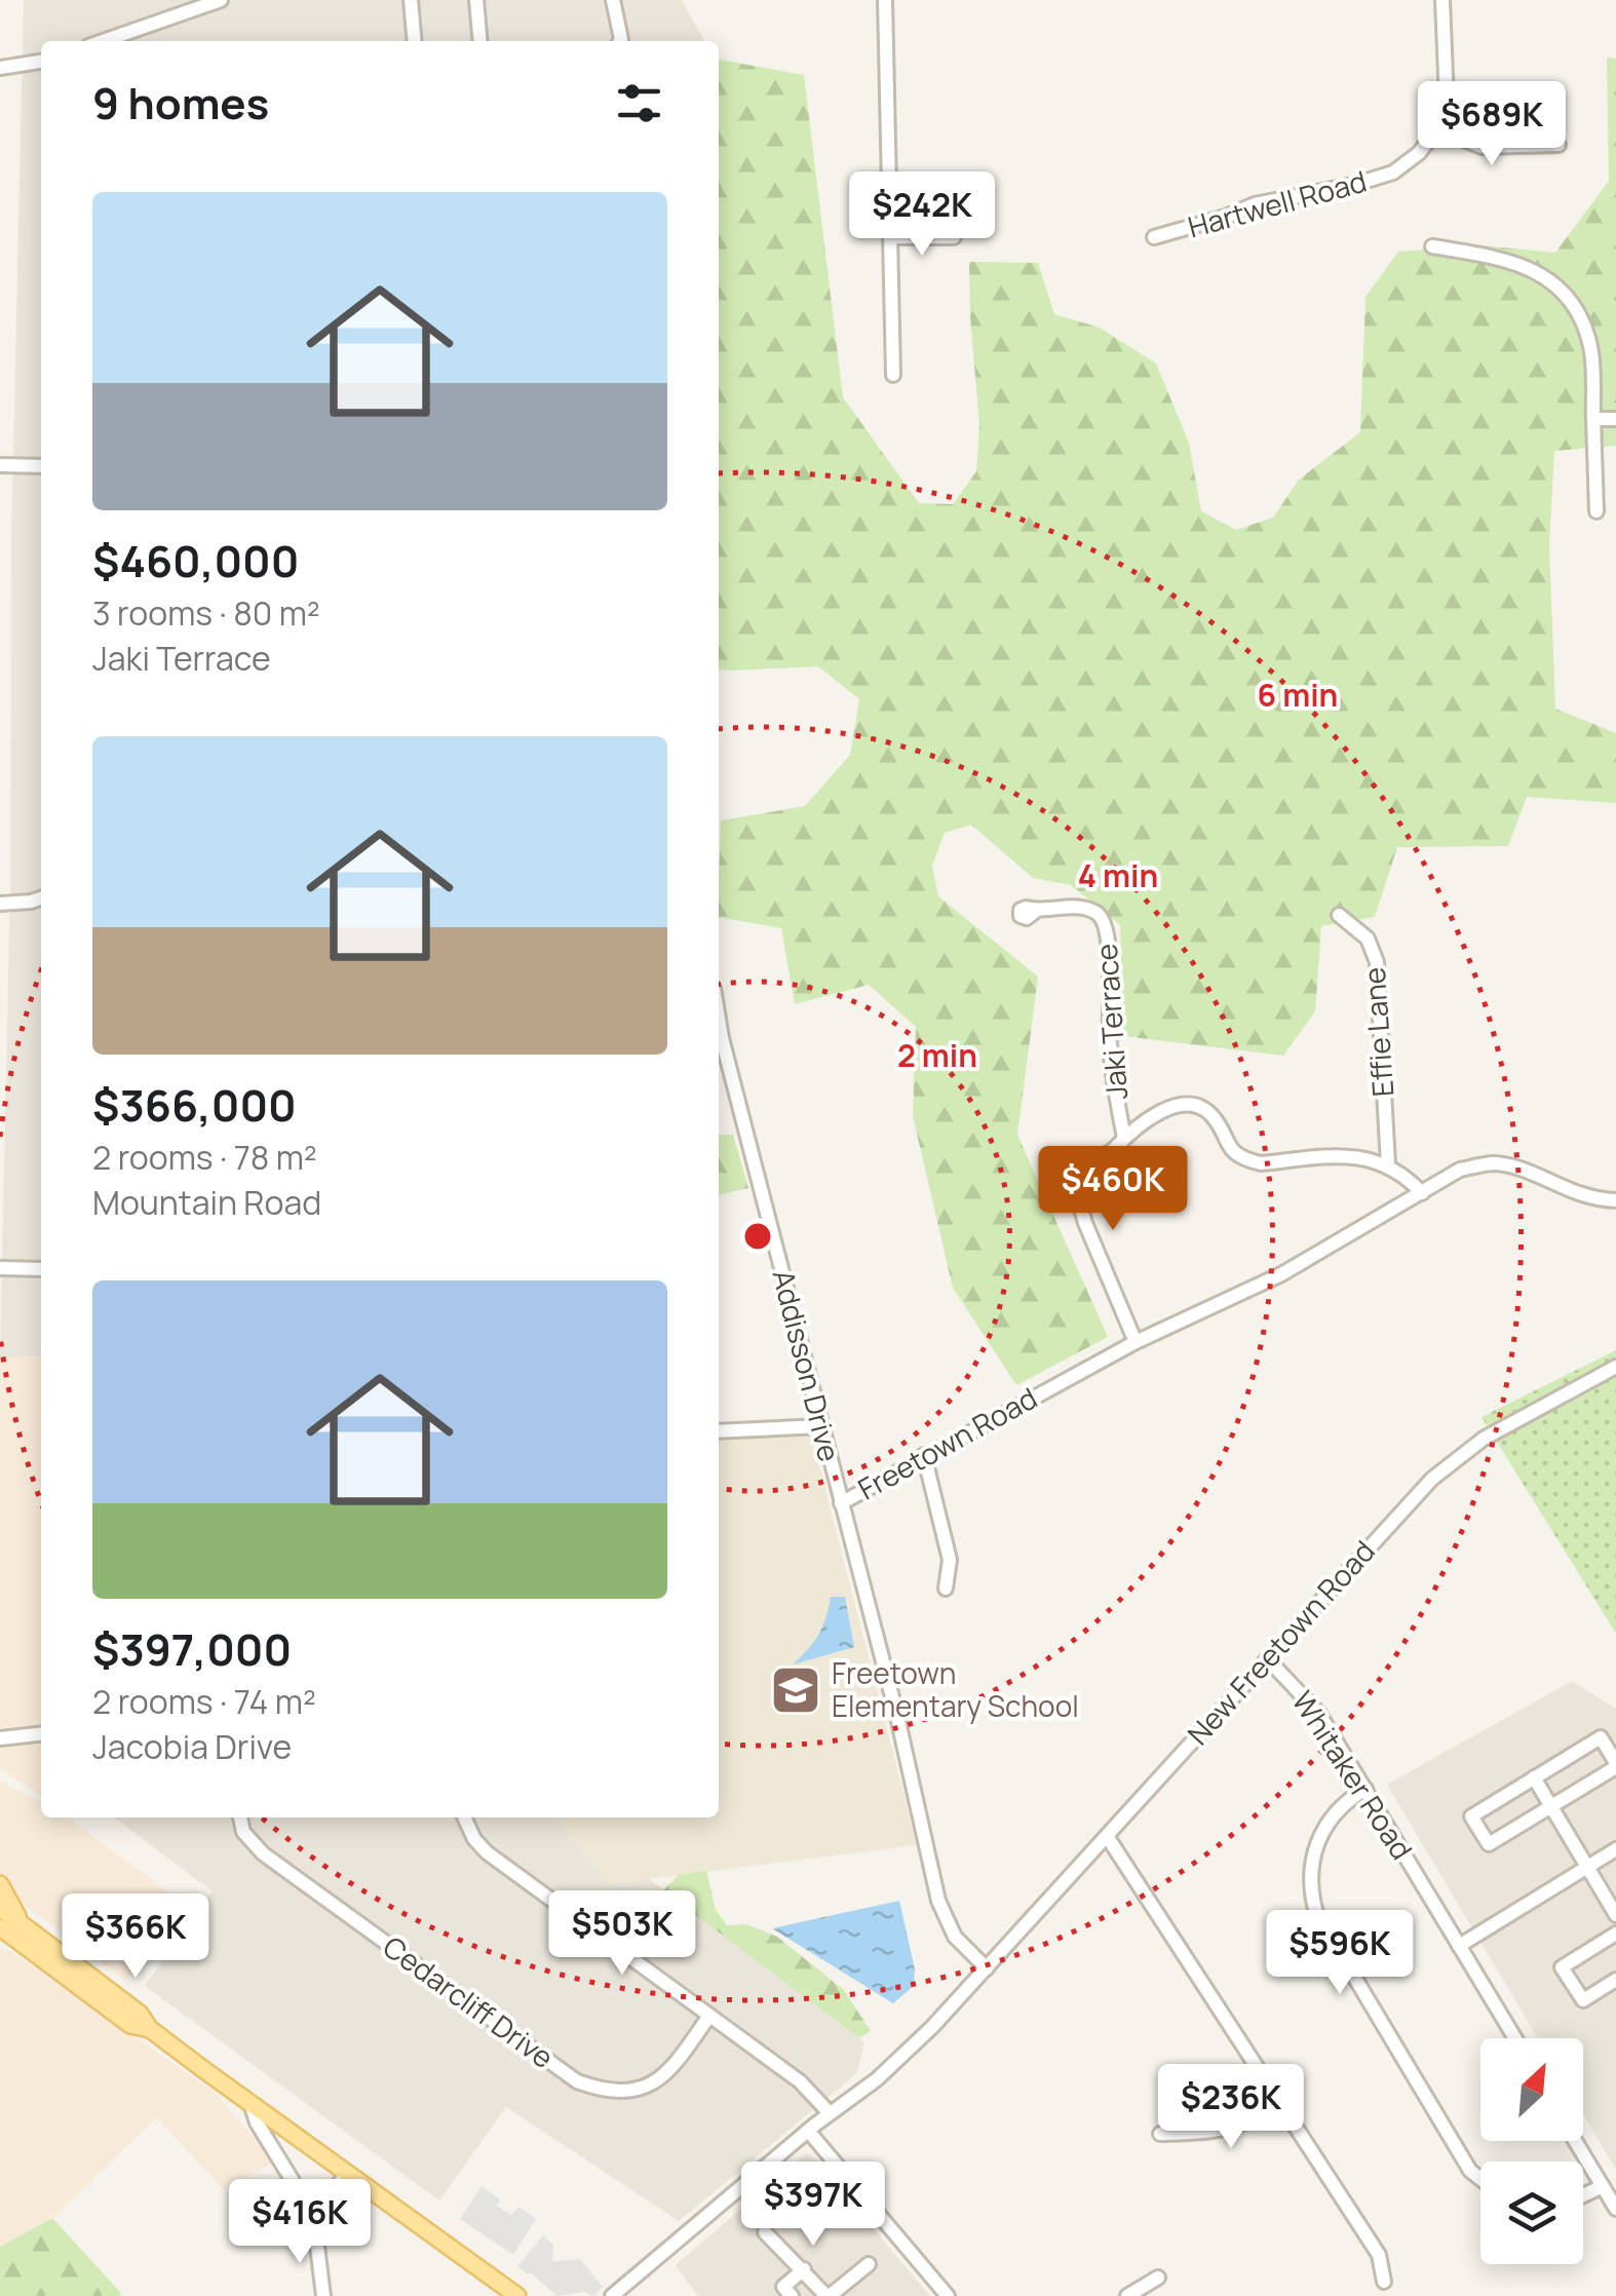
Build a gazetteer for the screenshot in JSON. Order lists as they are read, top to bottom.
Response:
{
  "streets": {
    "street": [
      "Hartwell Road",
      "Jaki Terrace",
      "Effie Lane",
      "Addisson Drive",
      "Freetown Road",
      "New Freetown Road",
      "Whitaker Road",
      "Cedarcliff Drive"
    ]
  },
  "crossings": [
    ["Jaki Terrace", "Freetown Road"],
    ["Addisson Drive", "Freetown Road"],
    ["Freetown Road", "New Freetown Road"],
    ["New Freetown Road", "Whitaker Road"]
  ],
  "places": {
    "school or university": ["Freetown Elementary School"]
  },
  "north": "top right",
  "page": {
    "heading": "9 homes",
    "price": [
      "$689K",
      "$242K",
      "$460K",
      "$503K",
      "$366K",
      "$596K",
      "$236K",
      "$397K",
      "$416K"
    ],
    "list": [
      {
        "name": "$460,000",
        "note": "3 rooms · 80 m² · Jaki Terrace"
      },
      {
        "name": "$366,000",
        "note": "2 rooms · 78 m² · Mountain Road"
      },
      {
        "name": "$397,000",
        "note": "2 rooms · 74 m² · Jacobia Drive"
      }
    ]
  },
  "rings": ["6 min", "4 min", "2 min"]
}
